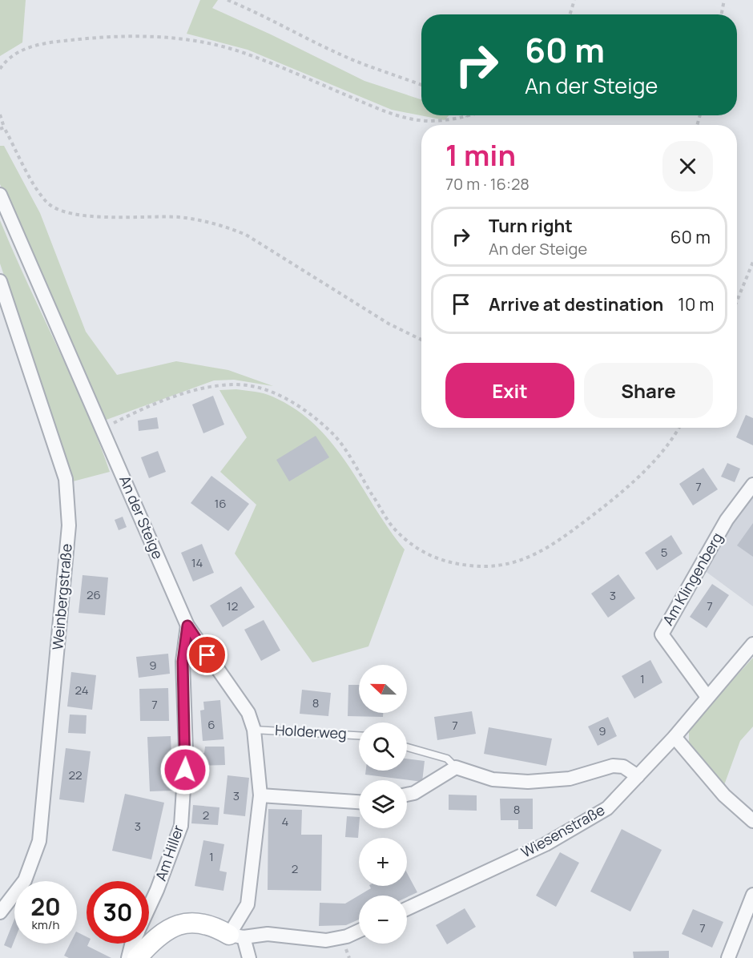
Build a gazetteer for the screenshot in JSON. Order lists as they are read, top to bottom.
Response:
{
  "streets": {
    "street": [
      "An der Steige",
      "Am Klingenberg",
      "Weinbergstraße",
      "Wiesenstraße",
      "Am Hiller"
    ],
    "lane": ["Holderweg"]
  },
  "crossings": [
    ["An der Steige", "Holderweg"],
    ["An der Steige", "Am Hiller"],
    ["Am Klingenberg", "Wiesenstraße"]
  ],
  "house_numbers": [
    "7",
    "16",
    "5",
    "14",
    "26",
    "3",
    "12",
    "7",
    "9",
    "1",
    "24",
    "8",
    "7",
    "6",
    "7",
    "9",
    "22",
    "3",
    "8",
    "2",
    "4",
    "3",
    "1",
    "2",
    "7"
  ],
  "north": "left",
  "page": {
    "turn": ["60 m", "An der Steige"],
    "heading": ["1 min", "70 m · 16:28"],
    "list": [
      {
        "name": "Turn right",
        "note": "An der Steige",
        "value": "60 m"
      },
      {
        "name": "Arrive at destination",
        "value": "10 m"
      }
    ],
    "buttons": ["Exit", "Share"],
    "map_buttons": ["+", "−"],
    "speed": "20 km/h",
    "limit": "30"
  }
}
